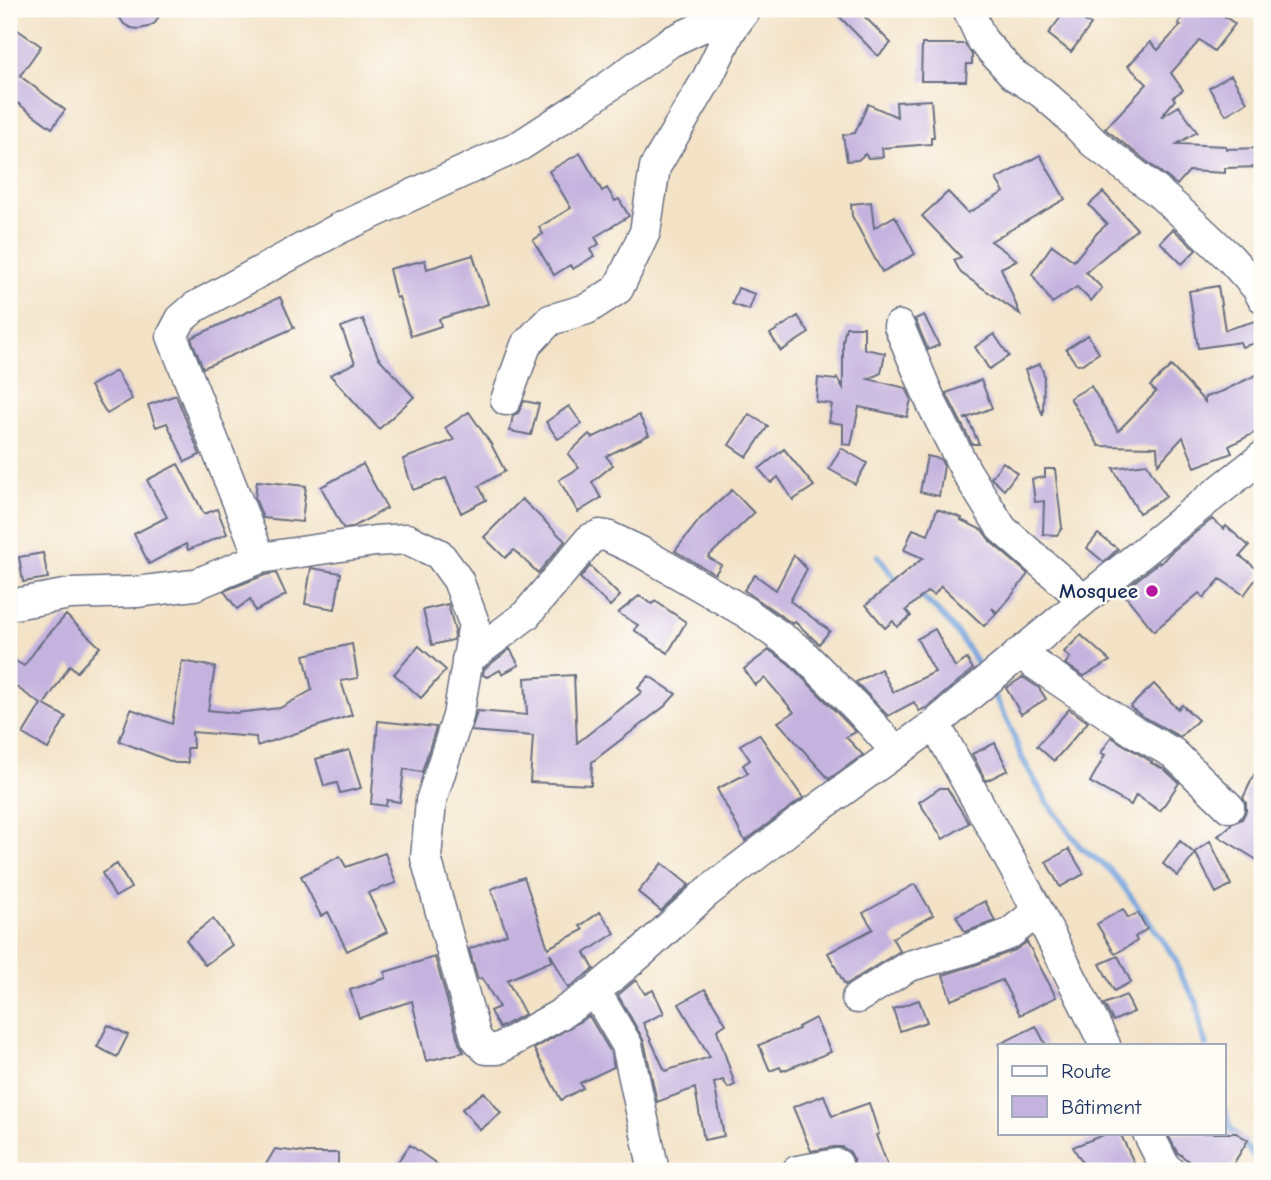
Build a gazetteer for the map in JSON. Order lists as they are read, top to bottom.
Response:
{
  "places": ["Mosquee"],
  "legend": ["Route", "Bâtiment"]
}
